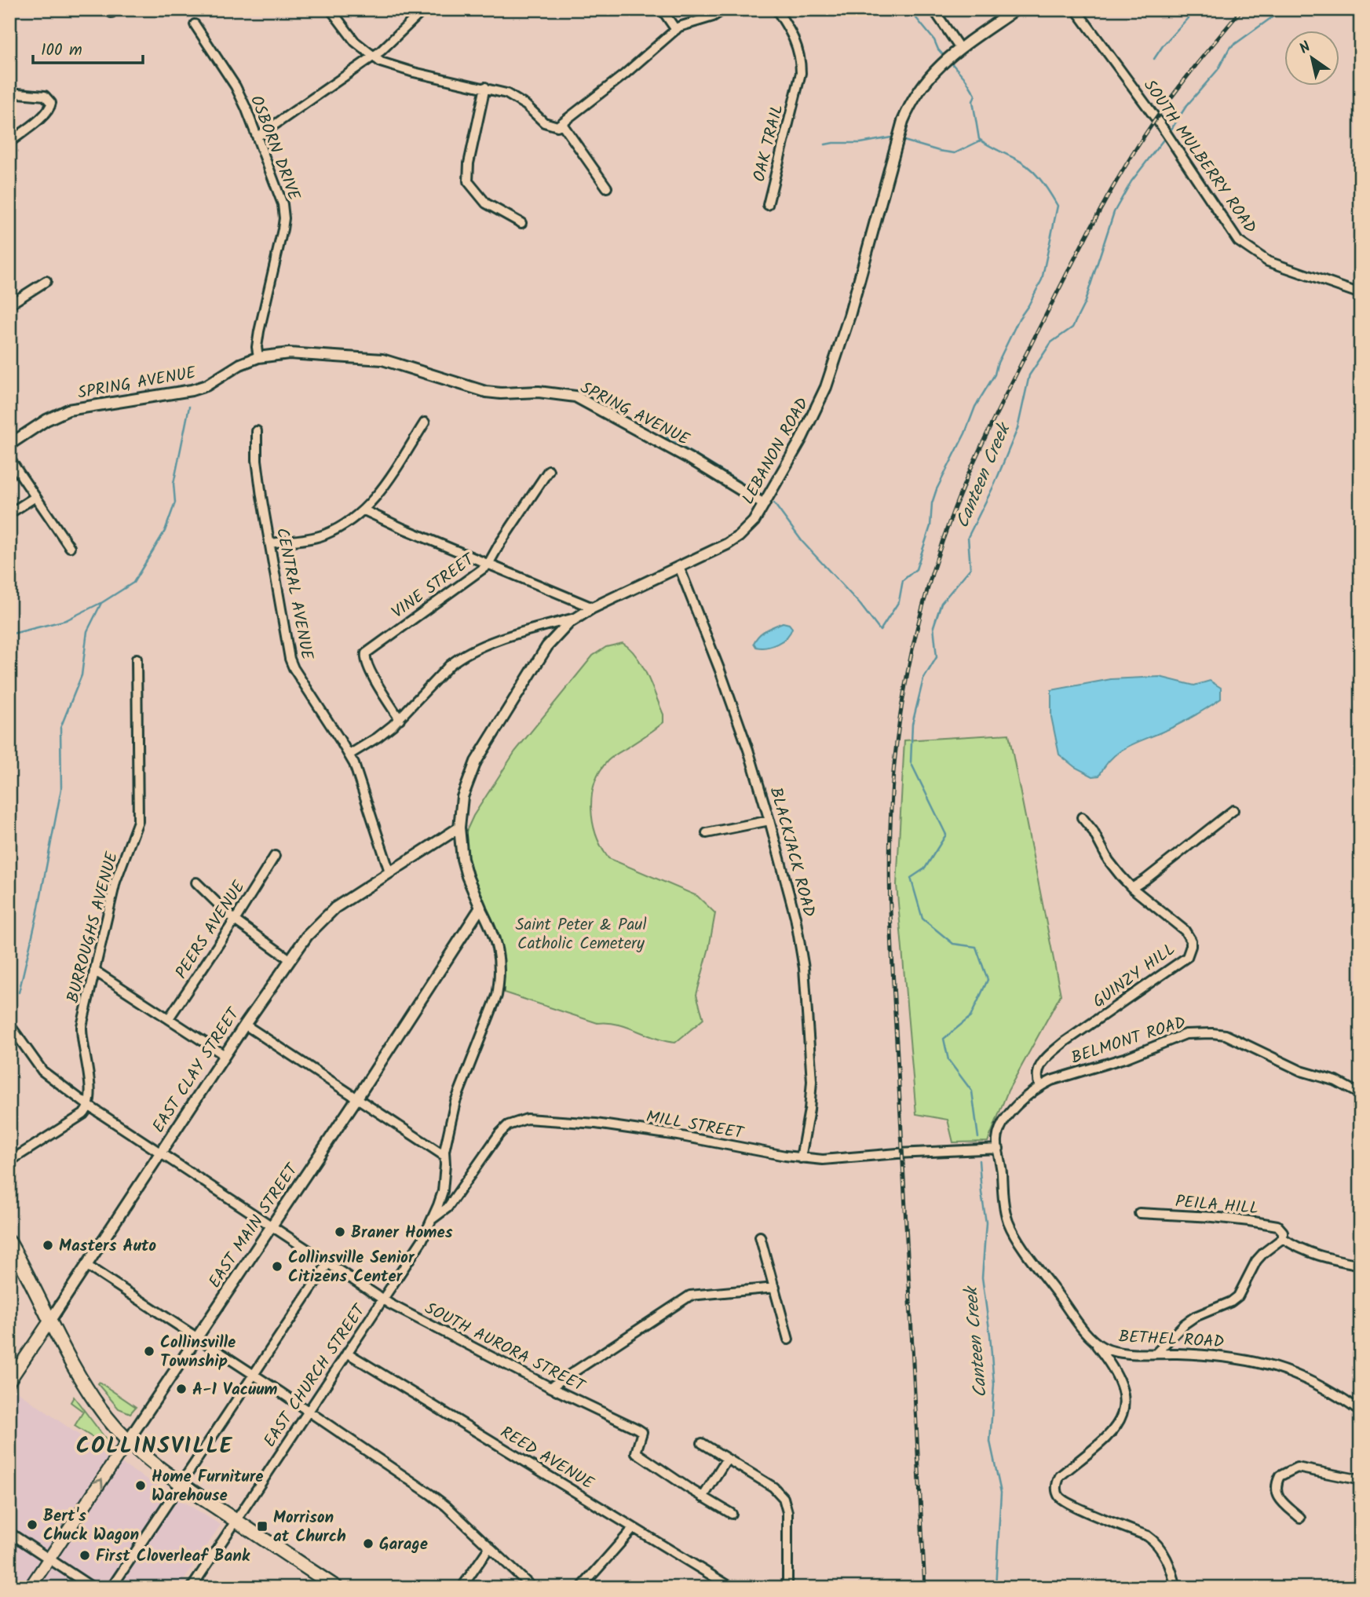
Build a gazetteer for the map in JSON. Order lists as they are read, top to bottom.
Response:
{
  "streets": {
    "main road": ["EAST CLAY STREET", "EAST MAIN STREET"],
    "street": [
      "OAK TRAIL",
      "OSBORN DRIVE",
      "SOUTH MULBERRY ROAD",
      "SPRING AVENUE",
      "LEBANON ROAD",
      "VINE STREET",
      "CENTRAL AVENUE",
      "BLACKJACK ROAD",
      "BURROUGHS AVENUE",
      "PEERS AVENUE",
      "GUINZY HILL",
      "BELMONT ROAD",
      "MILL STREET",
      "PEILA HILL",
      "BETHEL ROAD",
      "SOUTH AURORA STREET",
      "EAST CHURCH STREET",
      "REED AVENUE"
    ]
  },
  "crossings": [
    ["OSBORN DRIVE", "SPRING AVENUE"],
    ["SPRING AVENUE", "LEBANON ROAD"],
    ["LEBANON ROAD", "BLACKJACK ROAD"],
    ["LEBANON ROAD", "EAST CLAY STREET"],
    ["LEBANON ROAD", "EAST CHURCH STREET"],
    ["CENTRAL AVENUE", "EAST CLAY STREET"],
    ["BLACKJACK ROAD", "MILL STREET"],
    ["BURROUGHS AVENUE", "SOUTH AURORA STREET"],
    ["GUINZY HILL", "BELMONT ROAD"],
    ["BELMONT ROAD", "MILL STREET"],
    ["BELMONT ROAD", "BETHEL ROAD"],
    ["EAST CLAY STREET", "SOUTH AURORA STREET"],
    ["EAST CLAY STREET", "EAST CHURCH STREET"],
    ["MILL STREET", "BETHEL ROAD"],
    ["MILL STREET", "EAST CHURCH STREET"],
    ["EAST MAIN STREET", "SOUTH AURORA STREET"],
    ["EAST MAIN STREET", "EAST CHURCH STREET"],
    ["SOUTH AURORA STREET", "EAST CHURCH STREET"],
    ["EAST CHURCH STREET", "REED AVENUE"]
  ],
  "districts": ["COLLINSVILLE"],
  "water": ["Canteen Creek"],
  "parks": ["Saint Peter & Paul Catholic Cemetery"],
  "places": {
    "other": [
      "Braner Homes",
      "Masters Auto",
      "Collinsville Senior Citizens Center",
      "Collinsville Township",
      "A-1 Vacuum",
      "Home Furniture Warehouse",
      "Bert's Chuck Wagon",
      "Garage",
      "First Cloverleaf Bank"
    ],
    "transit": ["Morrison at Church"]
  },
  "scale_bar": "100 m",
  "north": "top left"
}
